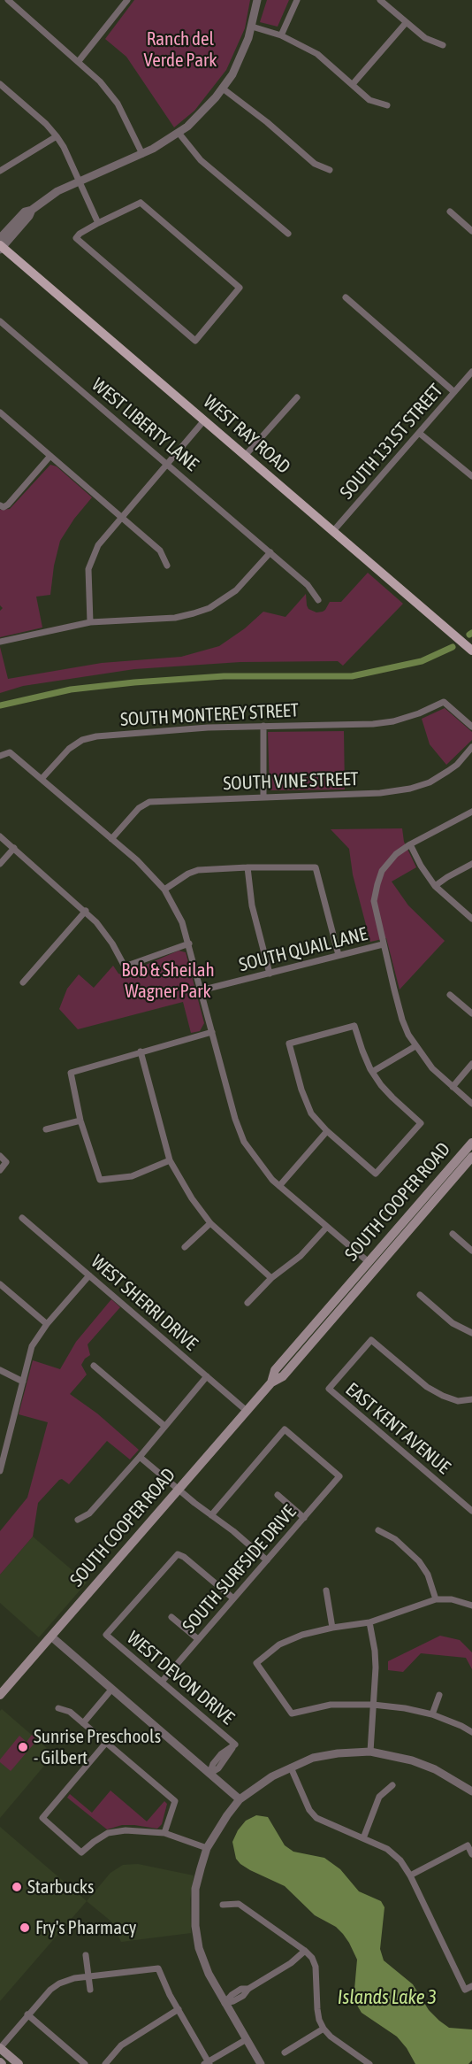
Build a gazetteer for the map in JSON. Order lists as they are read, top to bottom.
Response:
{
  "streets": {
    "main road": ["WEST RAY ROAD", "SOUTH COOPER ROAD"],
    "street": [
      "WEST LIBERTY LANE",
      "SOUTH 131ST STREET",
      "SOUTH MONTEREY STREET",
      "SOUTH VINE STREET",
      "SOUTH QUAIL LANE",
      "WEST SHERRI DRIVE",
      "EAST KENT AVENUE",
      "SOUTH SURFSIDE DRIVE",
      "WEST DEVON DRIVE"
    ]
  },
  "crossings": [
    ["WEST RAY ROAD", "SOUTH 131ST STREET"],
    ["SOUTH COOPER ROAD", "WEST SHERRI DRIVE"],
    ["SOUTH SURFSIDE DRIVE", "WEST DEVON DRIVE"]
  ],
  "water": ["Islands Lake 3"],
  "parks": ["Ranch del Verde Park", "Bob & Sheilah Wagner Park"],
  "places": ["Sunrise Preschools - Gilbert", "Starbucks", "Fry's Pharmacy"]
}
